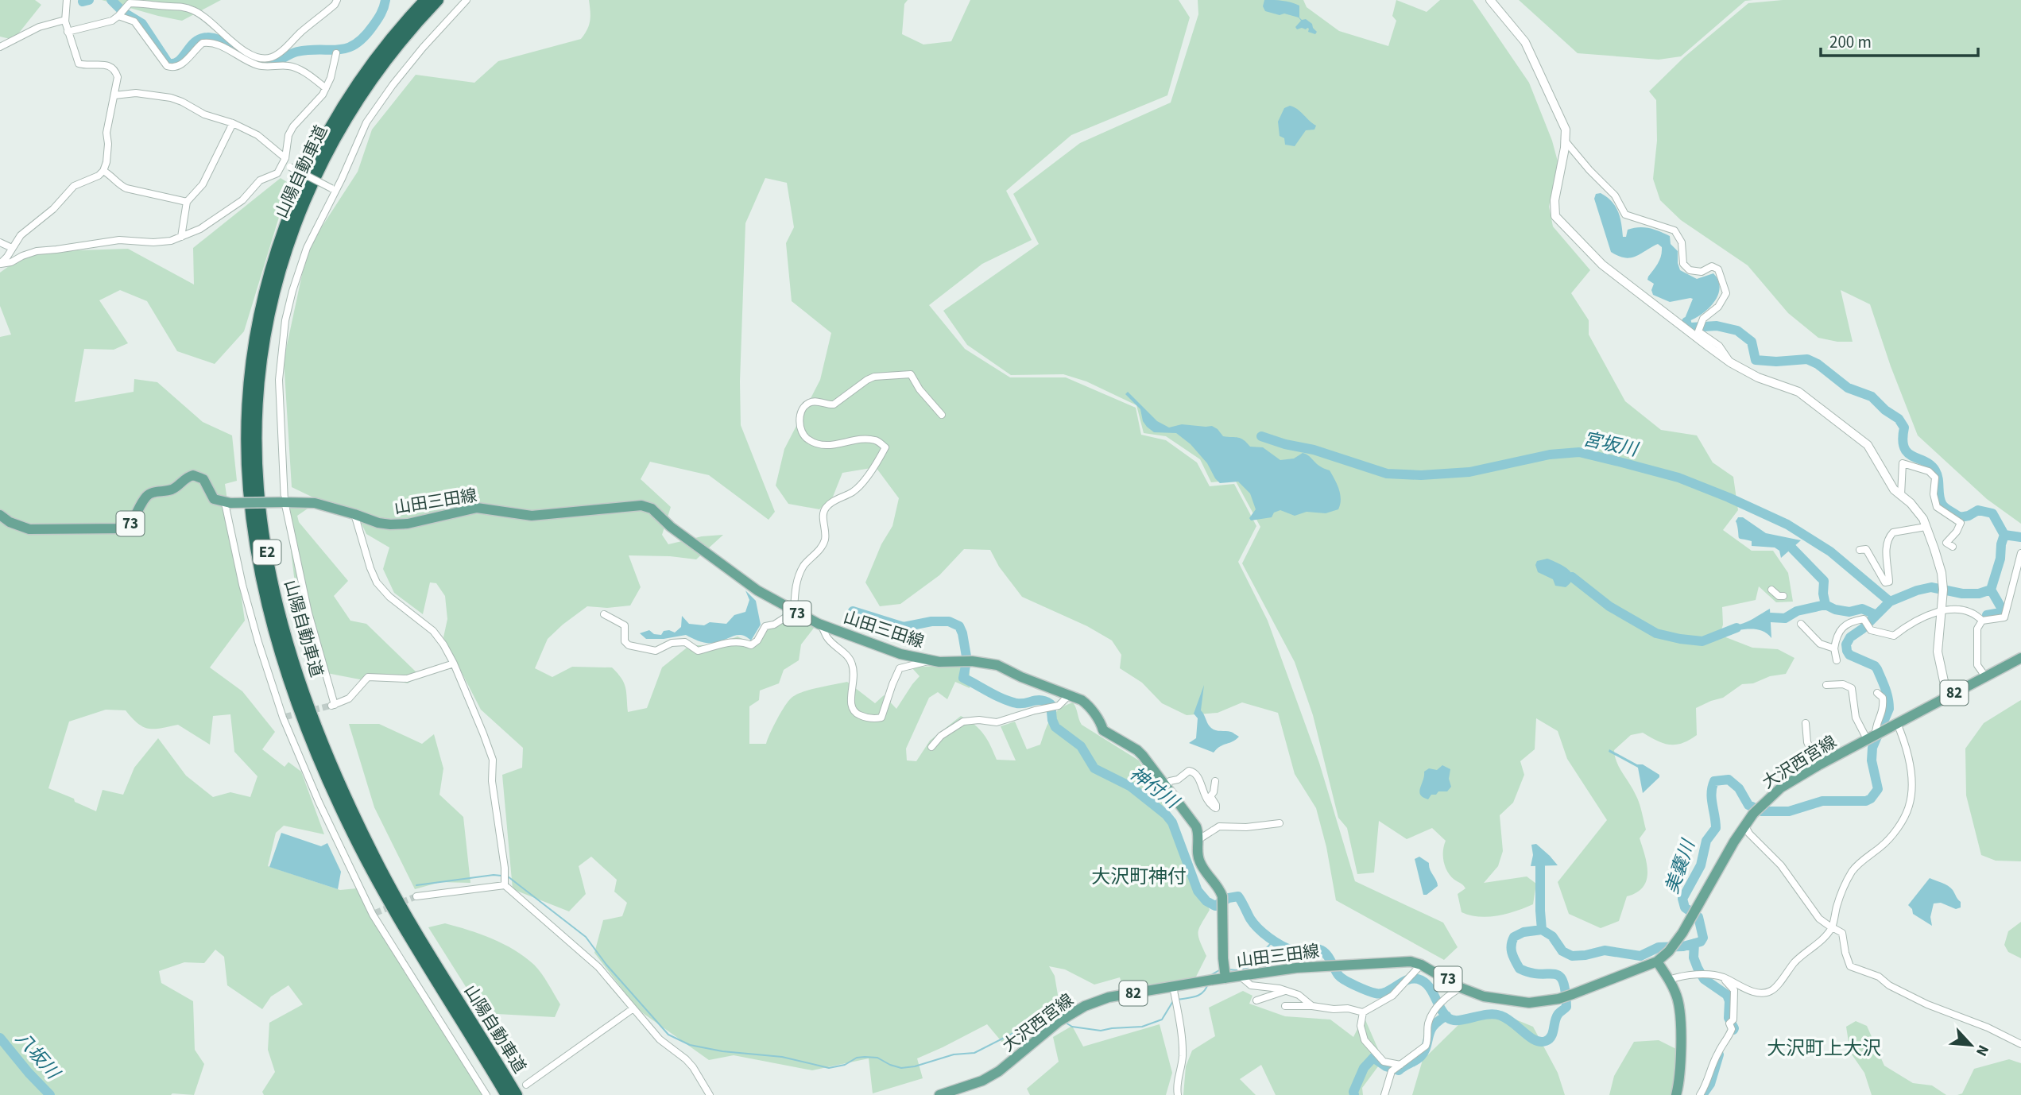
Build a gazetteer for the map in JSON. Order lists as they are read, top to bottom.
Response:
{
  "streets": {
    "highway": ["山陽自動車道", "E2"],
    "main road": [
      "山田三田線",
      "73",
      "82",
      "大沢西宮線"
    ]
  },
  "crossings": [
    ["山田三田線", "73"],
    ["山田三田線", "大沢西宮線"]
  ],
  "districts": ["大沢町神付", "大沢町上大沢"],
  "water": [
    "宮坂川",
    "神付川",
    "美嚢川",
    "八坂川"
  ],
  "scale_bar": "200 m",
  "north": "bottom right"
}
